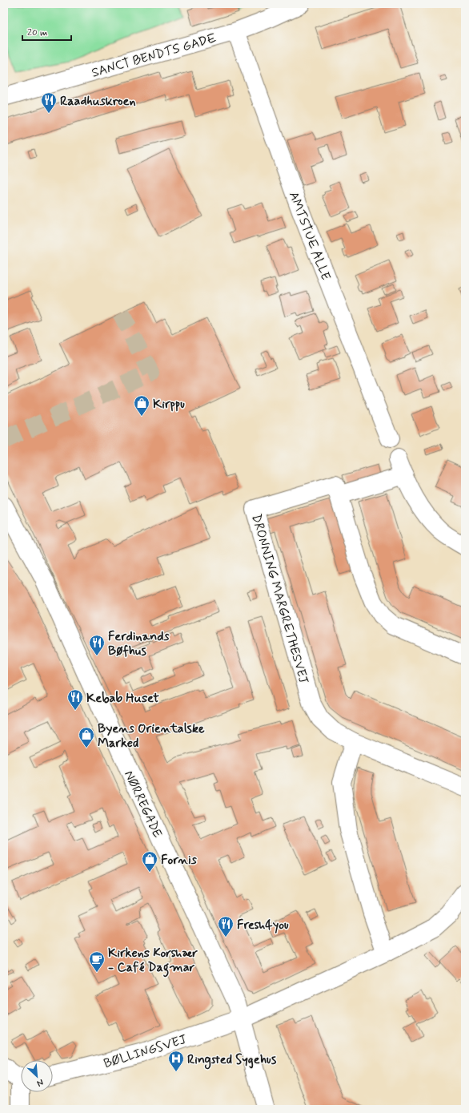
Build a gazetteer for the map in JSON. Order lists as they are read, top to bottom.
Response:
{
  "streets": {
    "street": [
      "SANCT BENDTS GADE",
      "AMTSTUE ALLE",
      "DRONNING MARGRETHESVEJ",
      "NØRREGADE",
      "BØLLINGSVEJ"
    ]
  },
  "crossings": [
    ["SANCT BENDTS GADE", "AMTSTUE ALLE"],
    ["NØRREGADE", "BØLLINGSVEJ"]
  ],
  "places": {
    "restaurant": [
      "Raadhuskroen",
      "Ferdinands Bøfhus",
      "Kebab Huset",
      "Fresh4you"
    ],
    "shop": ["Kirppu", "Byens Orientalske Marked", "Fornis"],
    "cafe": ["Kirkens Korshær - Café Dagmar"],
    "hospital": ["Ringsted Sygehus"]
  },
  "scale_bar": "20 m",
  "north": "bottom right"
}
